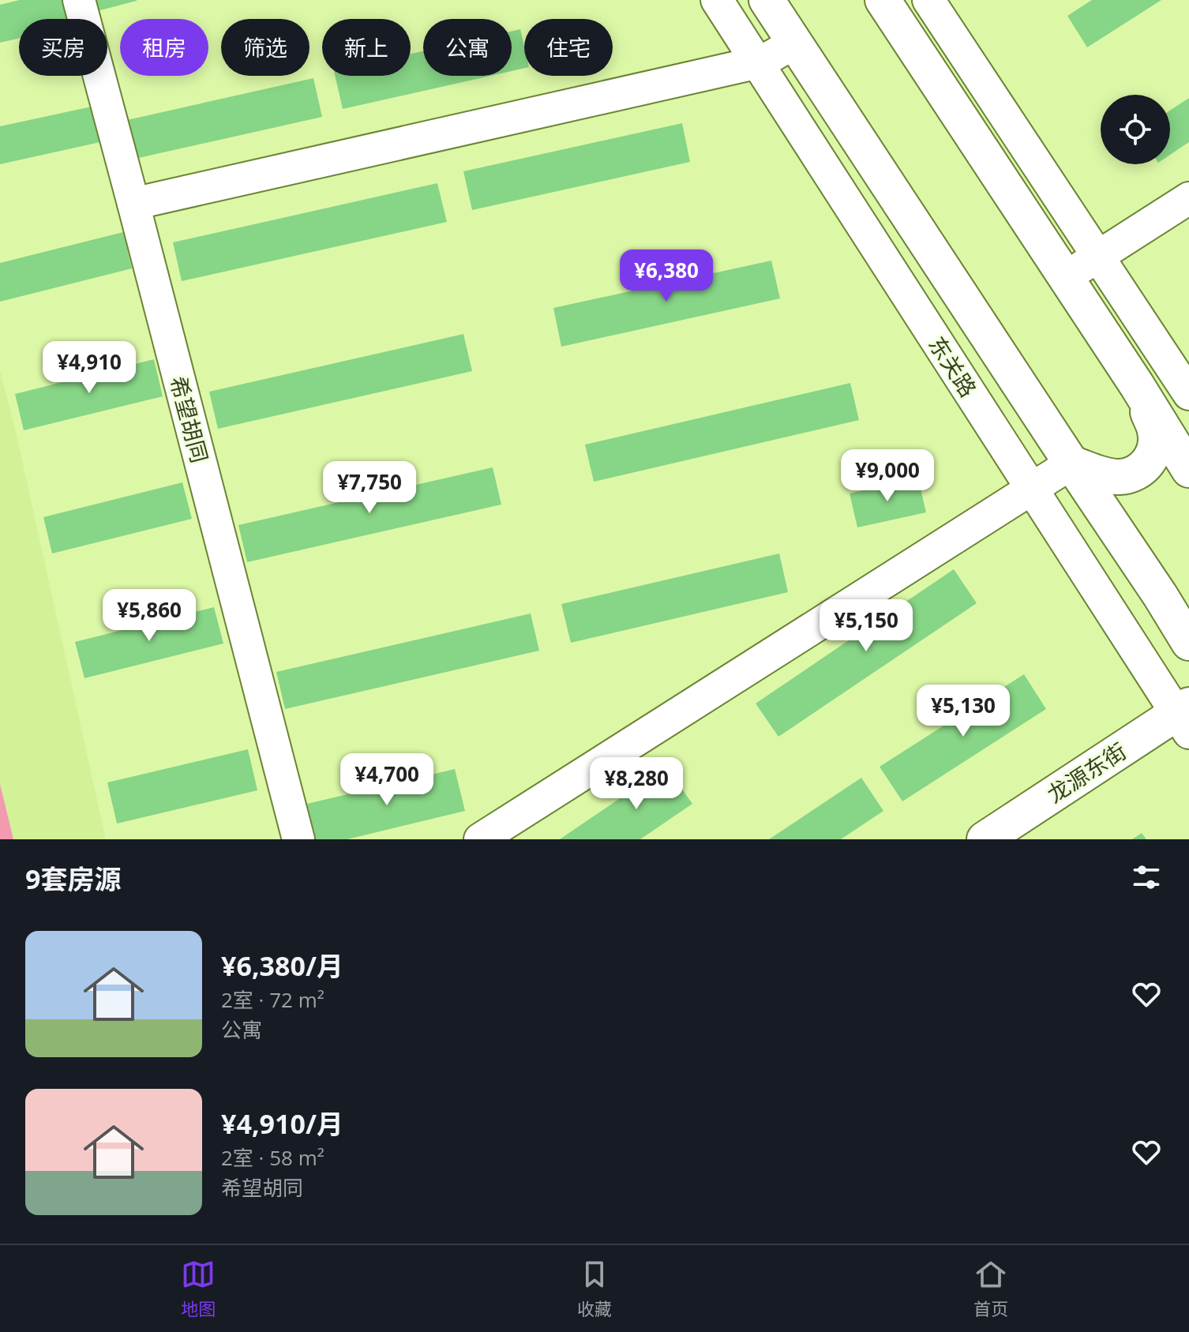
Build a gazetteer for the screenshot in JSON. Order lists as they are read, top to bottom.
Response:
{
  "streets": {
    "main road": ["东关路", "龙源东街"],
    "street": ["希望胡同"]
  },
  "crossings": [
    ["东关路", "龙源东街"]
  ],
  "page": {
    "chip": [
      "买房",
      "租房",
      "筛选",
      "新上",
      "公寓",
      "住宅"
    ],
    "price": [
      "¥6,380",
      "¥4,910",
      "¥9,000",
      "¥7,750",
      "¥5,860",
      "¥5,150",
      "¥5,130",
      "¥4,700",
      "¥8,280"
    ],
    "heading": "9套房源",
    "list": [
      {
        "name": "¥6,380/月",
        "note": "2室 · 72 m² · 公寓"
      },
      {
        "name": "¥4,910/月",
        "note": "2室 · 58 m² · 希望胡同"
      }
    ],
    "tabs": ["地图", "收藏", "首页"]
  }
}
